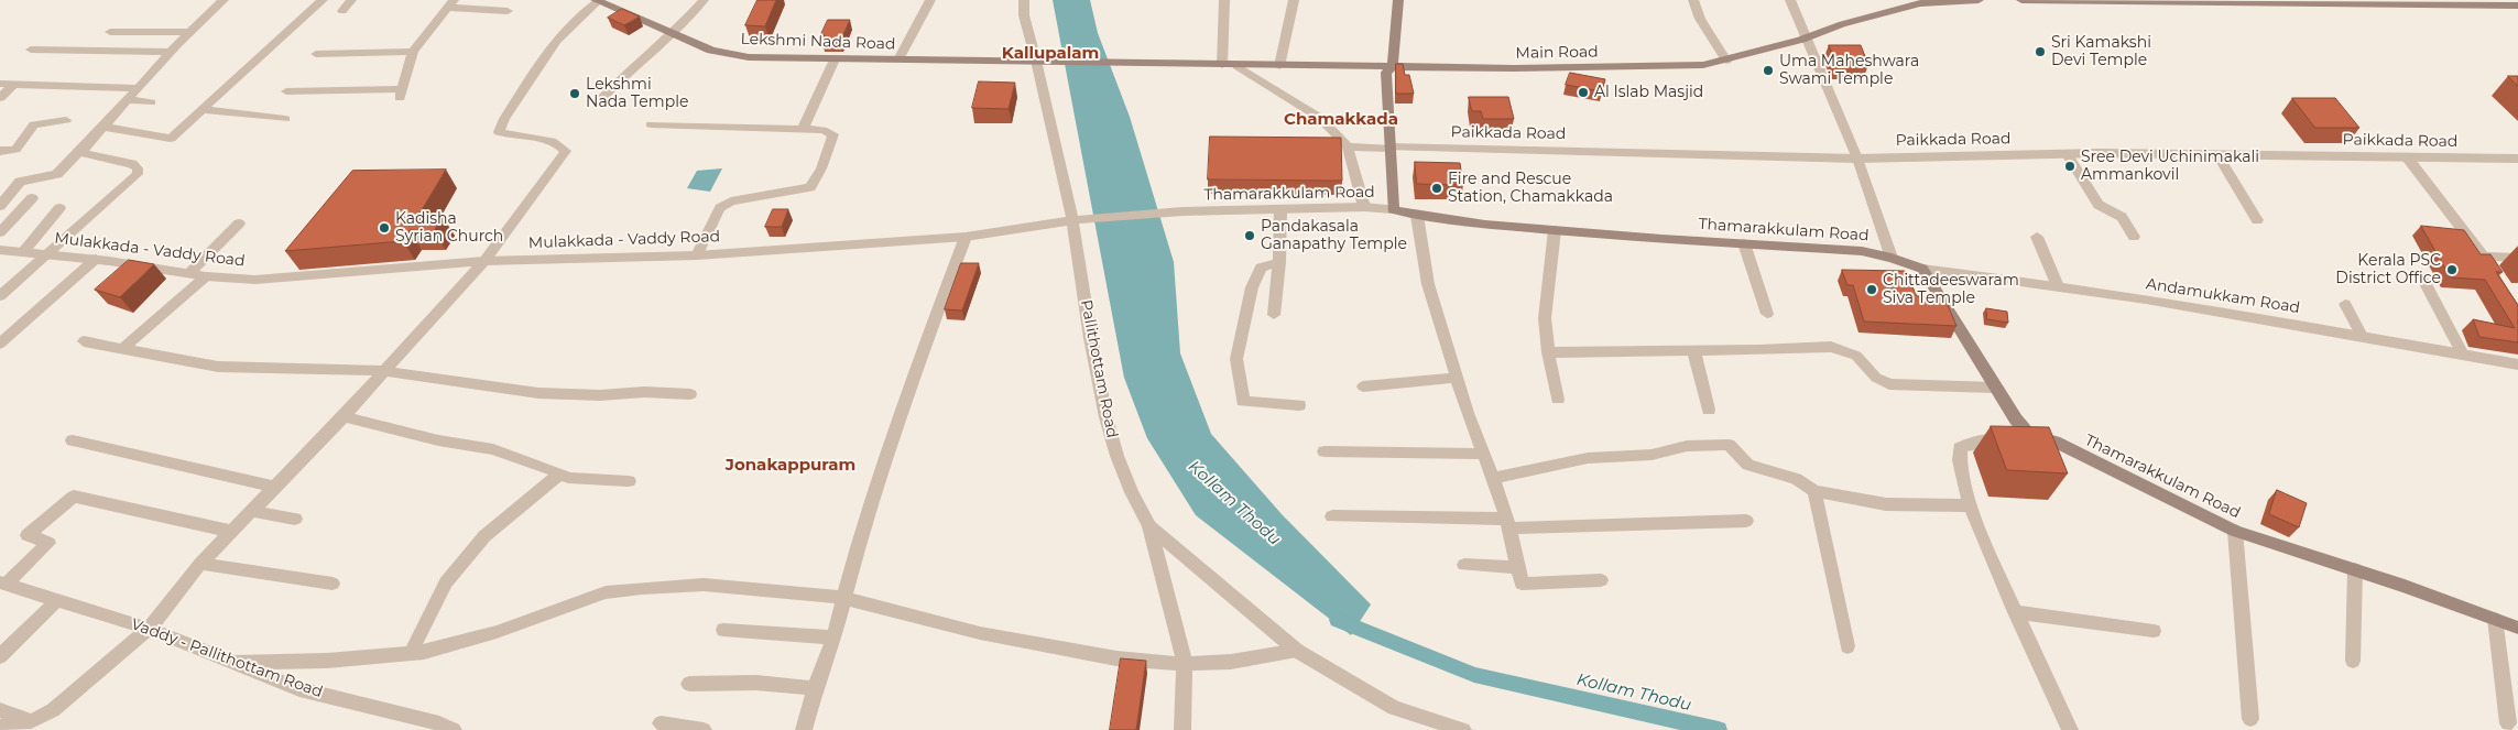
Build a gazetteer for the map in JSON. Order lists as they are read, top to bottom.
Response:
{
  "streets": {
    "main road": ["Lekshmi Nada Road", "Main Road", "Thamarakkulam Road"],
    "street": [
      "Paikkada Road",
      "Mulakkada - Vaddy Road",
      "Andamukkam Road",
      "Pallithottam Road",
      "Vaddy - Pallithottam Road"
    ]
  },
  "crossings": [
    ["Lekshmi Nada Road", "Main Road"],
    ["Lekshmi Nada Road", "Pallithottam Road"],
    ["Thamarakkulam Road", "Mulakkada - Vaddy Road"],
    ["Thamarakkulam Road", "Andamukkam Road"],
    ["Thamarakkulam Road", "Pallithottam Road"],
    ["Mulakkada - Vaddy Road", "Pallithottam Road"]
  ],
  "districts": ["Kallupalam", "Chamakkada", "Jonakappuram"],
  "water": ["Kollam Thodu"],
  "places": [
    "Sri Kamakshi Devi Temple",
    "Uma Maheshwara Swami Temple",
    "Al Islab Masjid",
    "Lekshmi Nada Temple",
    "Sree Devi Uchinimakali Ammankovil",
    "Fire and Rescue Station, Chamakkada",
    "Kadisha Syrian Church",
    "Pandakasala Ganapathy Temple",
    "Kerala PSC District Office",
    "Chittadeeswaram Siva Temple"
  ]
}
